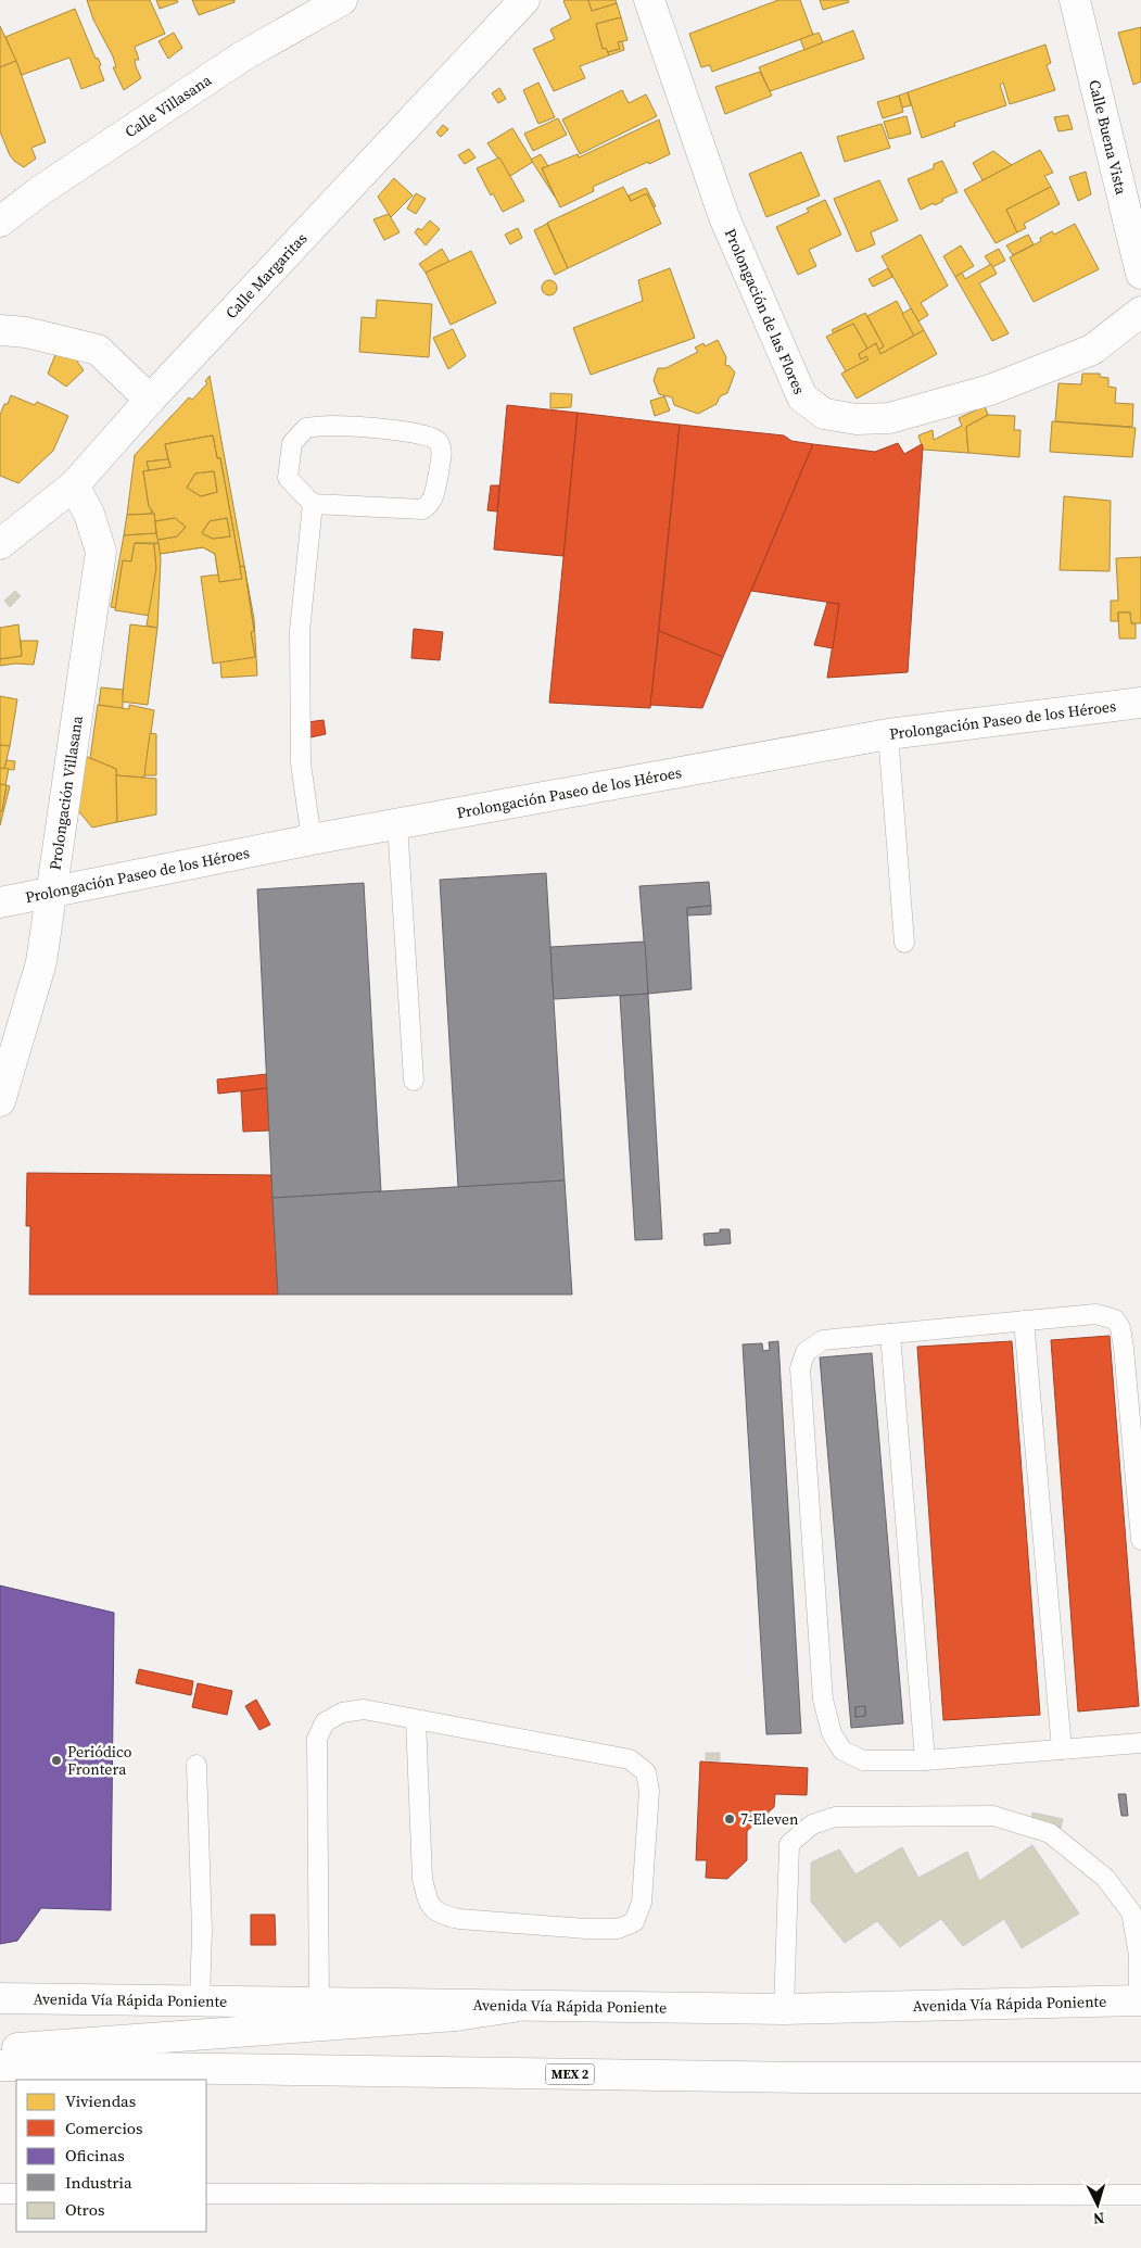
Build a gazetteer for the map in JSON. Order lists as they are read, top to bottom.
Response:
{
  "streets": {
    "main road": [
      "Calle Villasana",
      "Calle Buena Vista",
      "Calle Margaritas",
      "Prolongación de las Flores",
      "Prolongación Paseo de los Héroes",
      "Prolongación Villasana",
      "Avenida Vía Rápida Poniente",
      "MEX 2"
    ]
  },
  "crossings": [
    ["Calle Margaritas", "Prolongación Villasana"],
    ["Prolongación Paseo de los Héroes", "Prolongación Villasana"]
  ],
  "places": ["Periódico Frontera", "7-Eleven"],
  "legend": [
    "Viviendas",
    "Comercios",
    "Oficinas",
    "Industria",
    "Otros"
  ],
  "north": "bottom"
}
